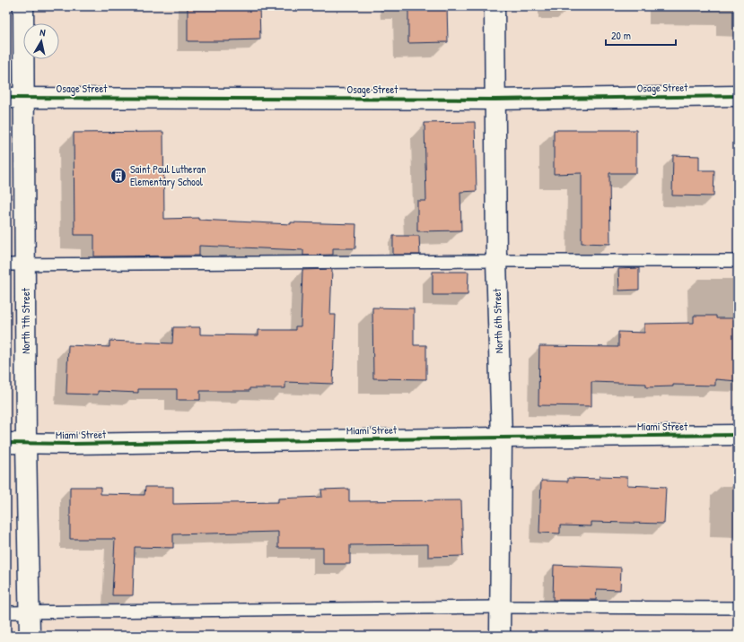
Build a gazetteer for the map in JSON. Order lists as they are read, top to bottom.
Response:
{
  "streets": {
    "street": [
      "Osage Street",
      "North 7th Street",
      "North 6th Street",
      "Miami Street"
    ]
  },
  "crossings": [
    ["Osage Street", "North 7th Street"],
    ["Osage Street", "North 6th Street"],
    ["North 7th Street", "Miami Street"],
    ["North 6th Street", "Miami Street"]
  ],
  "places": {
    "building": ["Saint Paul Lutheran Elementary School"]
  },
  "scale_bar": "20 m",
  "north": "top"
}
